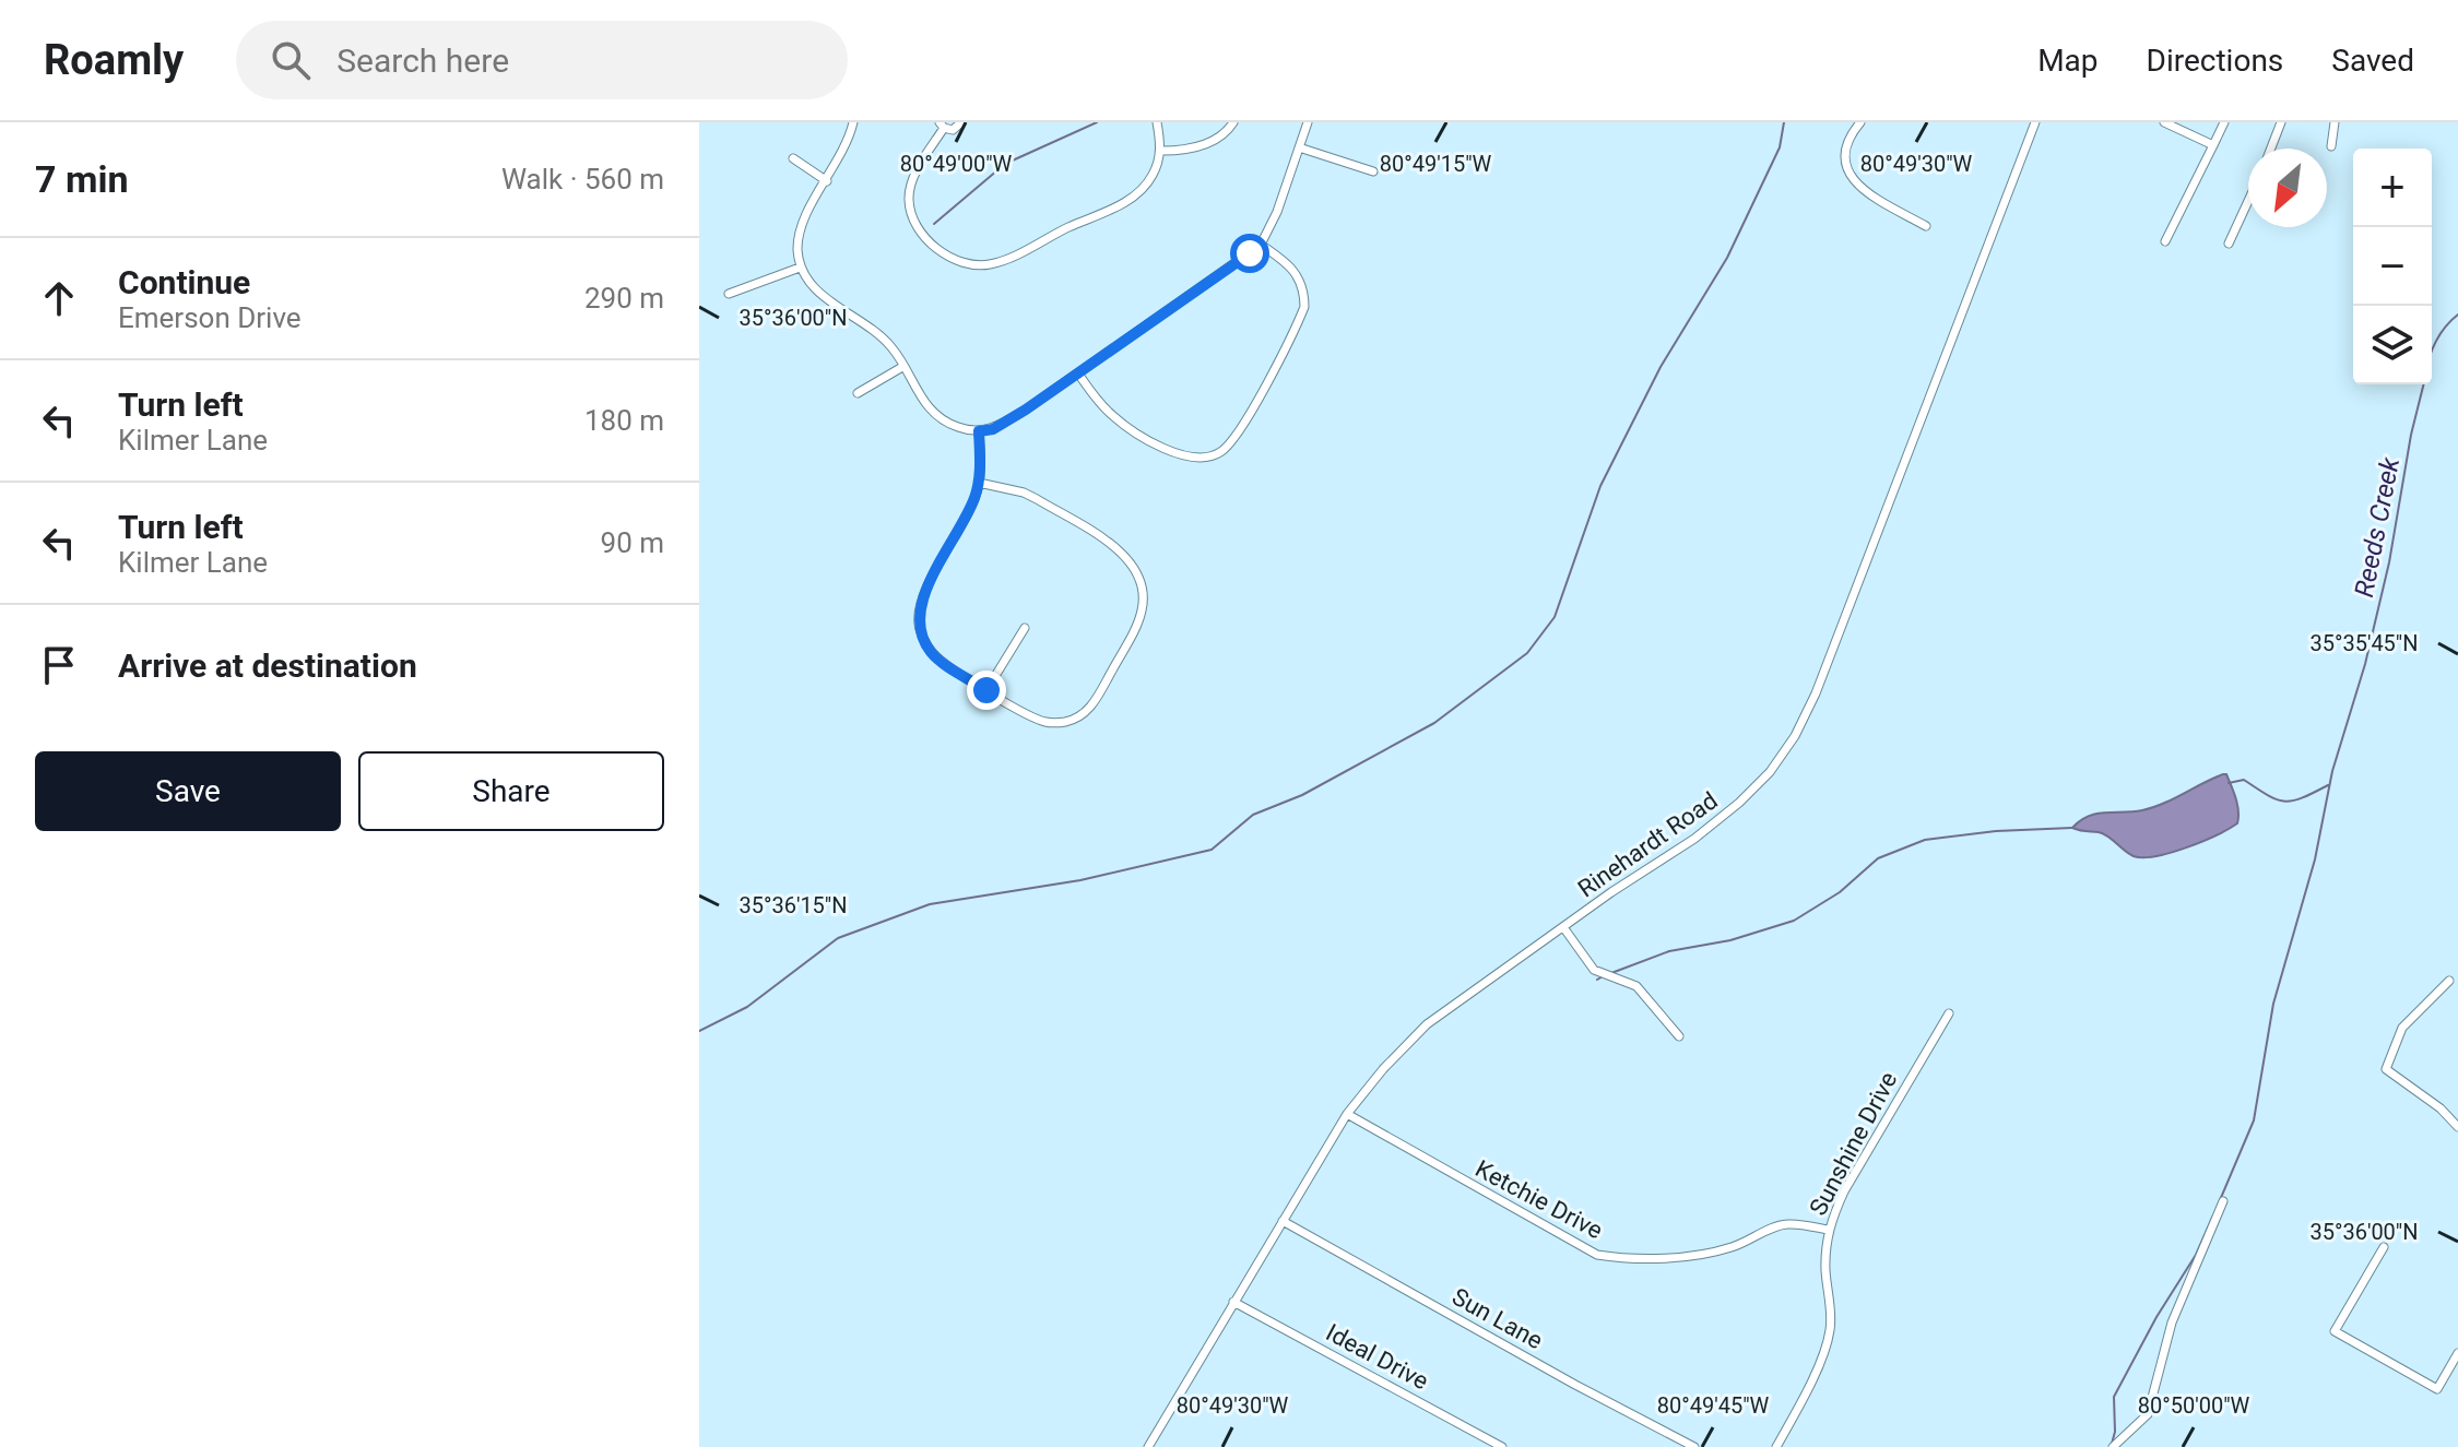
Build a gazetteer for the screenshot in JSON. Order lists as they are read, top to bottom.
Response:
{
  "streets": {
    "street": [
      "Rinehardt Road",
      "Sunshine Drive",
      "Ketchie Drive",
      "Sun Lane",
      "Ideal Drive"
    ]
  },
  "crossings": [
    ["Rinehardt Road", "Ketchie Drive"],
    ["Rinehardt Road", "Sun Lane"],
    ["Rinehardt Road", "Ideal Drive"],
    ["Sunshine Drive", "Ketchie Drive"]
  ],
  "water": ["Reeds Creek"],
  "north": "bottom left",
  "page": {
    "header": "Roamly",
    "search": "Search here",
    "nav": ["Map", "Directions", "Saved"],
    "heading": ["7 min", "Walk · 560 m"],
    "map_buttons": ["+", "−"],
    "list": [
      ["Continue", "Emerson Drive", "290 m"],
      ["Turn left", "Kilmer Lane", "180 m"],
      ["Turn left", "Kilmer Lane", "90 m"],
      "Arrive at destination"
    ],
    "buttons": ["Save", "Share"]
  },
  "coordinates": [
    "80°49'00\"W",
    "80°49'15\"W",
    "80°49'30\"W",
    "35°36'00\"N",
    "35°35'45\"N",
    "35°36'15\"N",
    "80°49'45\"W",
    "80°50'00\"W"
  ]
}
